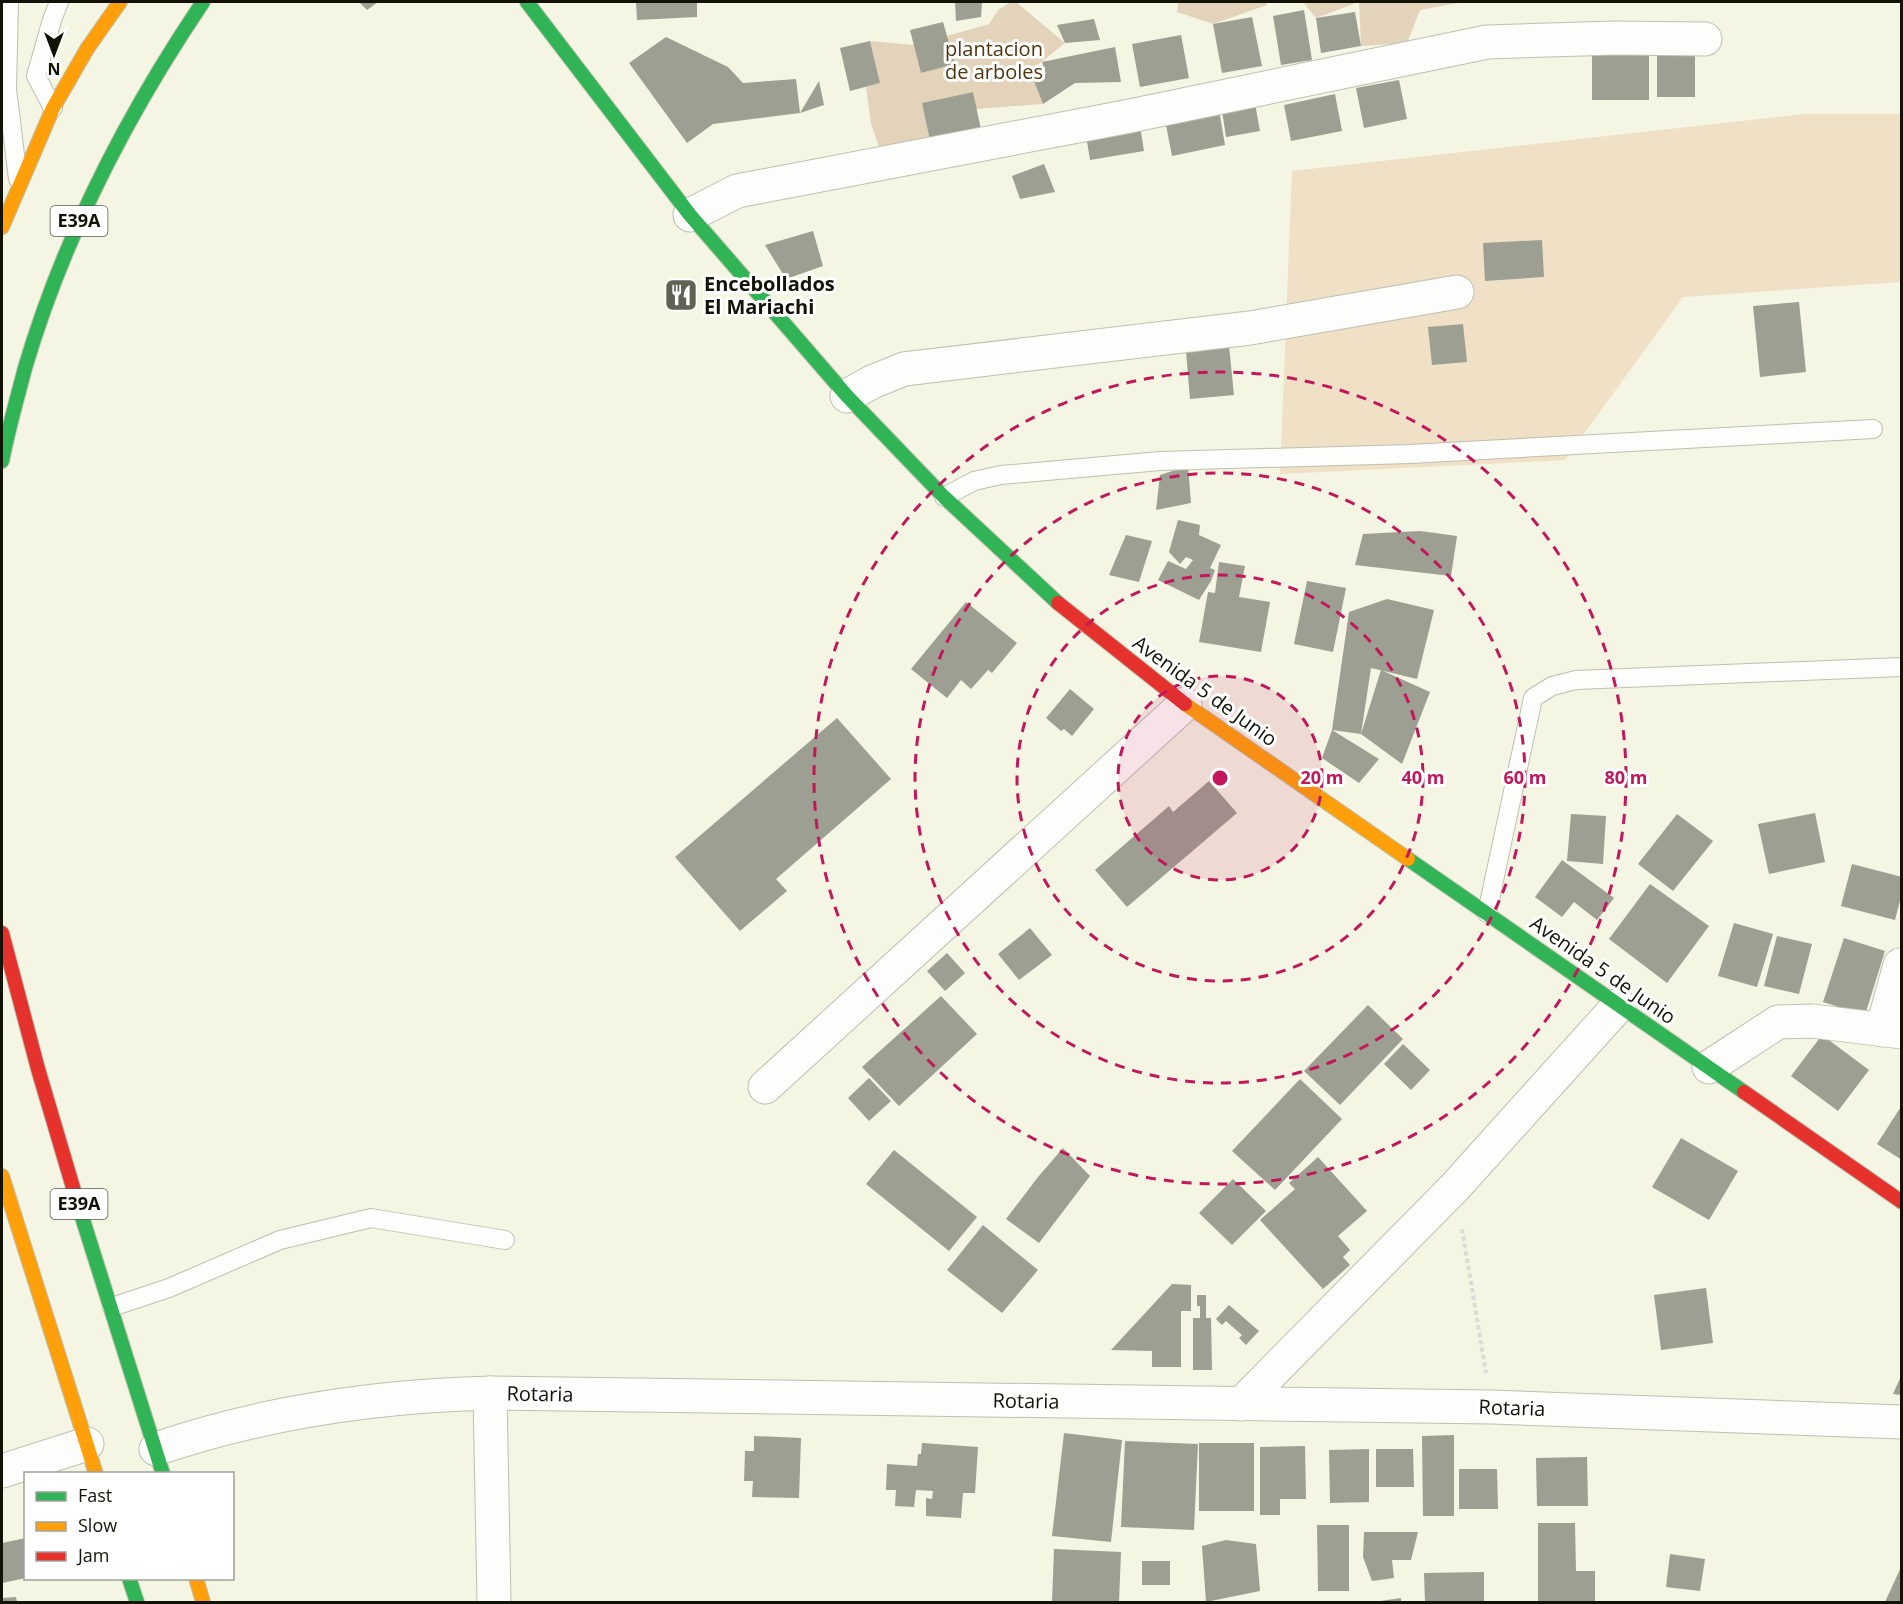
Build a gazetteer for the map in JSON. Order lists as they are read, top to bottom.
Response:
{
  "streets": {
    "street": ["E39A", "Avenida 5 de Junio", "Rotaria"]
  },
  "crossings": [
    ["E39A", "Rotaria"]
  ],
  "parks": ["plantacion de arboles"],
  "places": {
    "restaurant": ["Encebollados El Mariachi"]
  },
  "legend": ["Fast", "Slow", "Jam"],
  "north": "bottom",
  "rings": [
    "20 m",
    "40 m",
    "60 m",
    "80 m"
  ]
}
